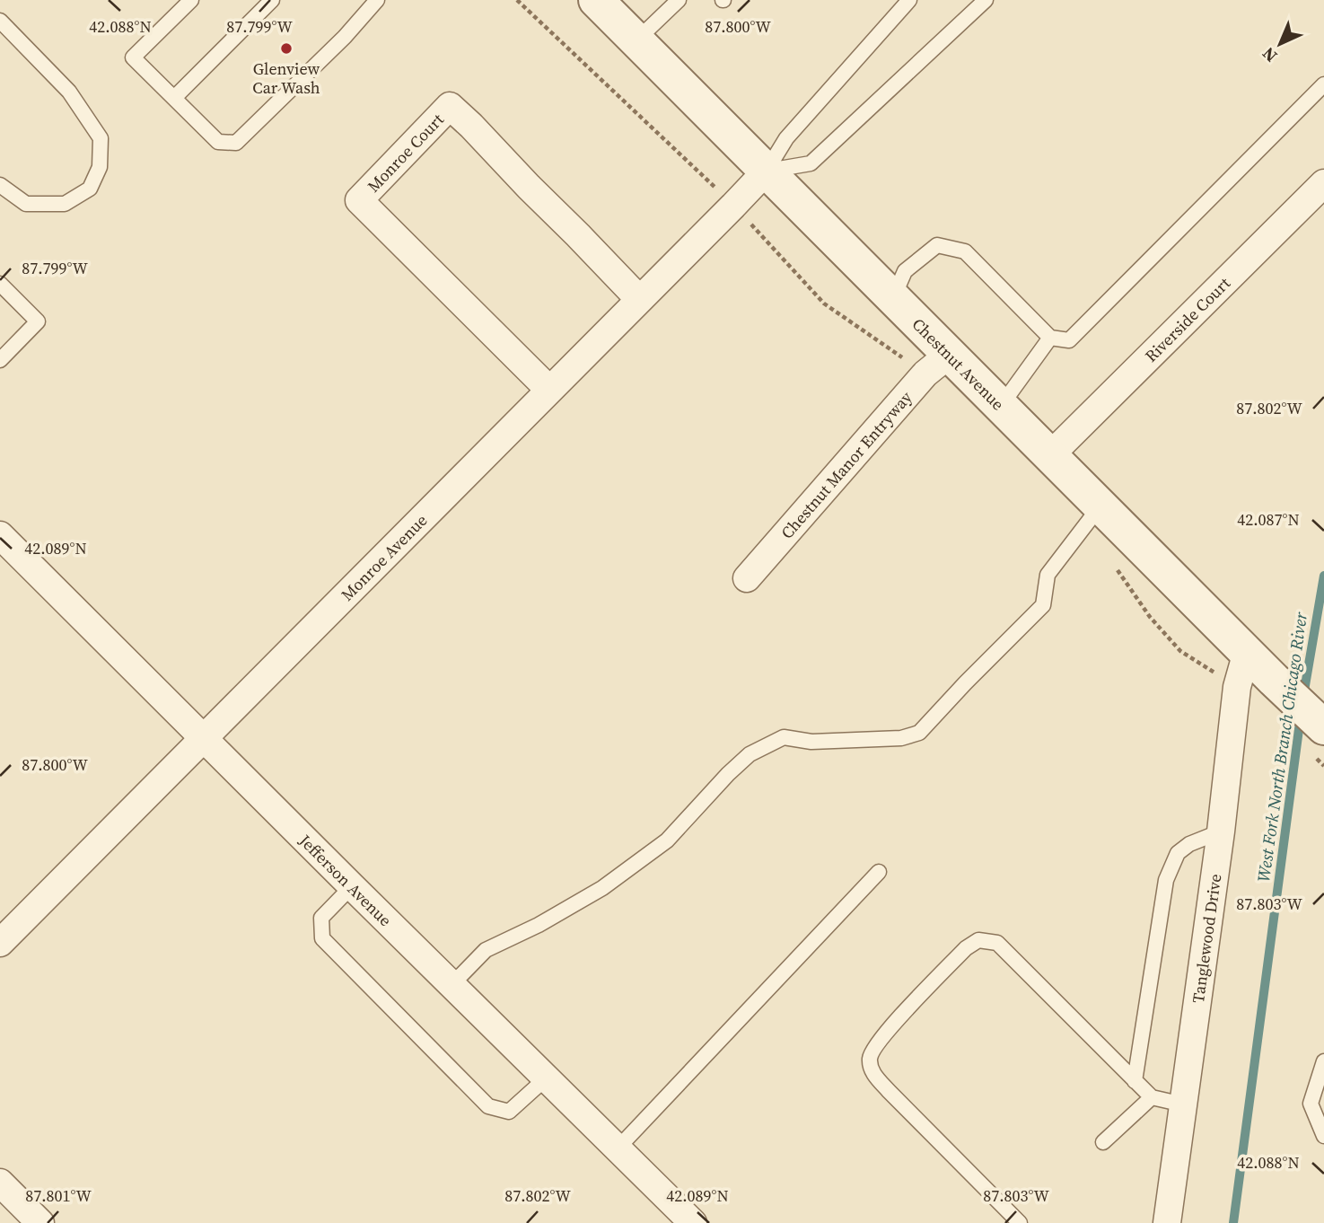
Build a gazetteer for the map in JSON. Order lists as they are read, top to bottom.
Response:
{
  "streets": {
    "street": [
      "Monroe Court",
      "Riverside Court",
      "Chestnut Avenue",
      "Chestnut Manor Entryway",
      "Monroe Avenue",
      "Jefferson Avenue",
      "Tanglewood Drive"
    ]
  },
  "crossings": [
    ["Monroe Court", "Monroe Avenue"],
    ["Riverside Court", "Chestnut Avenue"],
    ["Chestnut Avenue", "Chestnut Manor Entryway"],
    ["Chestnut Avenue", "Monroe Avenue"],
    ["Chestnut Avenue", "Tanglewood Drive"],
    ["Monroe Avenue", "Jefferson Avenue"]
  ],
  "water": ["West Fork North Branch Chicago River"],
  "places": ["Glenview Car Wash"],
  "north": "bottom left",
  "coordinates": [
    "42.088°N",
    "87.799°W",
    "87.800°W",
    "87.802°W",
    "42.087°N",
    "42.089°N",
    "87.803°W",
    "87.801°W"
  ]
}
